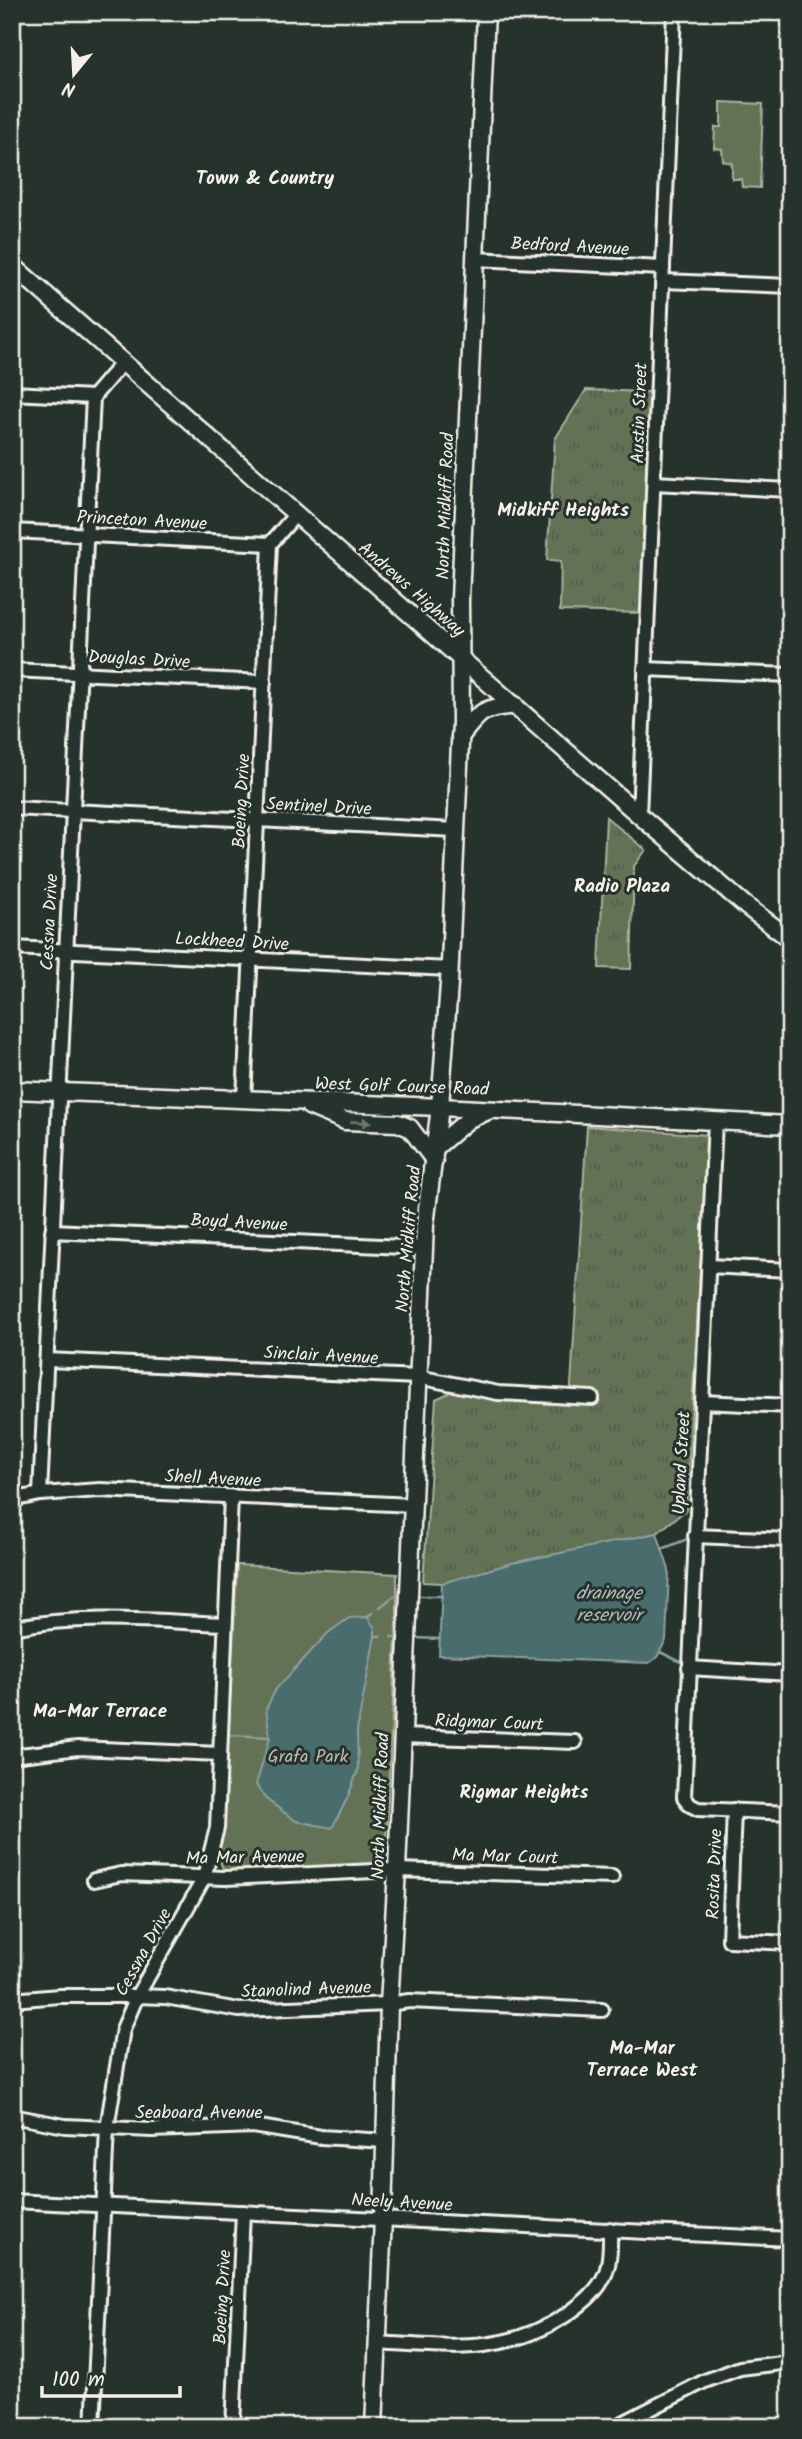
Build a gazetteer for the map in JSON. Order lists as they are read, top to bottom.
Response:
{
  "streets": {
    "main road": ["North Midkiff Road", "Andrews Highway", "West Golf Course Road"],
    "street": [
      "Bedford Avenue",
      "Austin Street",
      "Princeton Avenue",
      "Douglas Drive",
      "Boeing Drive",
      "Sentinel Drive",
      "Cessna Drive",
      "Lockheed Drive",
      "Boyd Avenue",
      "Sinclair Avenue",
      "Upland Street",
      "Shell Avenue",
      "Ridgmar Court",
      "Ma Mar Court",
      "Ma Mar Avenue",
      "Rosita Drive",
      "Stanolind Avenue",
      "Seaboard Avenue",
      "Neely Avenue"
    ]
  },
  "crossings": [
    ["Bedford Avenue", "Austin Street"],
    ["Bedford Avenue", "North Midkiff Road"],
    ["Austin Street", "Andrews Highway"],
    ["North Midkiff Road", "Andrews Highway"],
    ["North Midkiff Road", "Sentinel Drive"],
    ["North Midkiff Road", "Lockheed Drive"],
    ["North Midkiff Road", "West Golf Course Road"],
    ["North Midkiff Road", "Boyd Avenue"],
    ["North Midkiff Road", "Sinclair Avenue"],
    ["North Midkiff Road", "Shell Avenue"],
    ["North Midkiff Road", "Ridgmar Court"],
    ["North Midkiff Road", "Ma Mar Court"],
    ["North Midkiff Road", "Ma Mar Avenue"],
    ["North Midkiff Road", "Stanolind Avenue"],
    ["North Midkiff Road", "Seaboard Avenue"],
    ["North Midkiff Road", "Neely Avenue"],
    ["Princeton Avenue", "Boeing Drive"],
    ["Princeton Avenue", "Cessna Drive"],
    ["Douglas Drive", "Boeing Drive"],
    ["Douglas Drive", "Cessna Drive"],
    ["Boeing Drive", "Sentinel Drive"],
    ["Boeing Drive", "Lockheed Drive"],
    ["Boeing Drive", "West Golf Course Road"],
    ["Boeing Drive", "Neely Avenue"],
    ["Sentinel Drive", "Cessna Drive"],
    ["Cessna Drive", "Lockheed Drive"],
    ["Cessna Drive", "West Golf Course Road"],
    ["Cessna Drive", "Boyd Avenue"],
    ["Cessna Drive", "Sinclair Avenue"],
    ["Cessna Drive", "Shell Avenue"],
    ["Cessna Drive", "Ma Mar Avenue"],
    ["Cessna Drive", "Stanolind Avenue"],
    ["Cessna Drive", "Seaboard Avenue"],
    ["Cessna Drive", "Neely Avenue"],
    ["West Golf Course Road", "Upland Street"],
    ["Upland Street", "Rosita Drive"],
    ["Ma Mar Court", "Ma Mar Avenue"]
  ],
  "districts": [
    "Town & Country",
    "Midkiff Heights",
    "Radio Plaza",
    "Ma-Mar Terrace",
    "Rigmar Heights",
    "Ma-Mar Terrace West"
  ],
  "water": ["drainage reservoir"],
  "parks": ["Grafa Park"],
  "scale_bar": "100 m",
  "north": "bottom"
}
